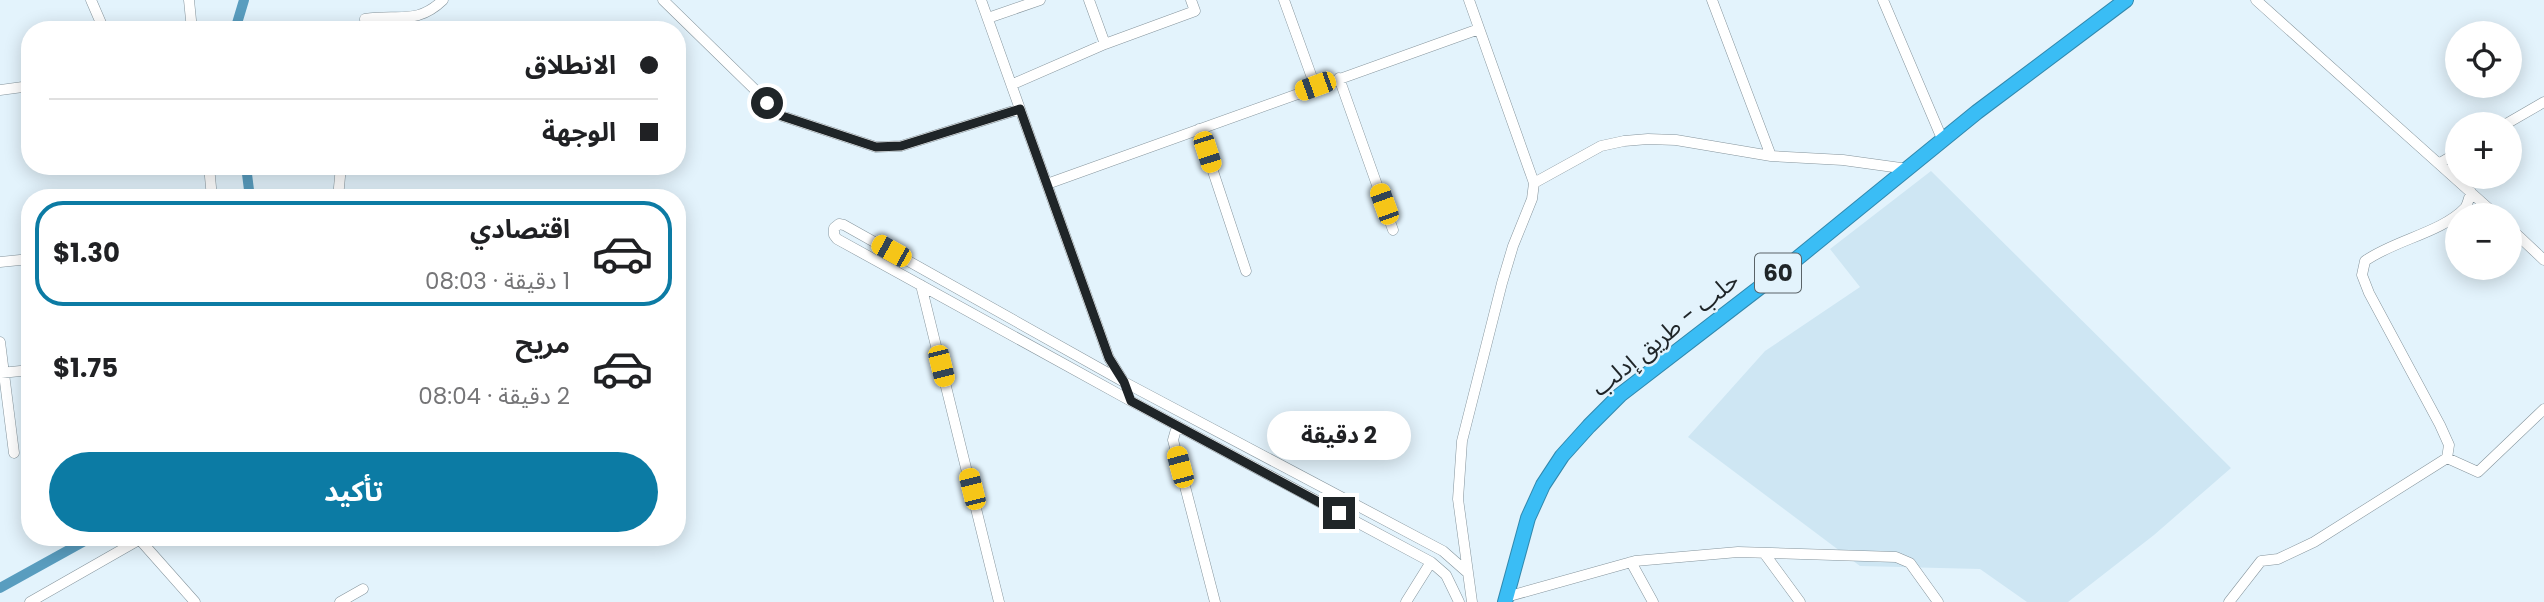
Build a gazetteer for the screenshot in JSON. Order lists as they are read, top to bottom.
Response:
{
  "streets": {
    "highway": ["60", "حلب - طريق إدلب"]
  },
  "page": {
    "map_buttons": ["+", "−"],
    "banner": ["الانطلاق", "الوجهة"],
    "list": [
      {
        "name": "اقتصادي",
        "note": "1 دقيقة · 08:03",
        "value": "$1.30"
      },
      {
        "name": "مريح",
        "note": "2 دقيقة · 08:04",
        "value": "$1.75"
      }
    ],
    "bubble": "2 دقيقة",
    "buttons": "تأكيد"
  }
}
